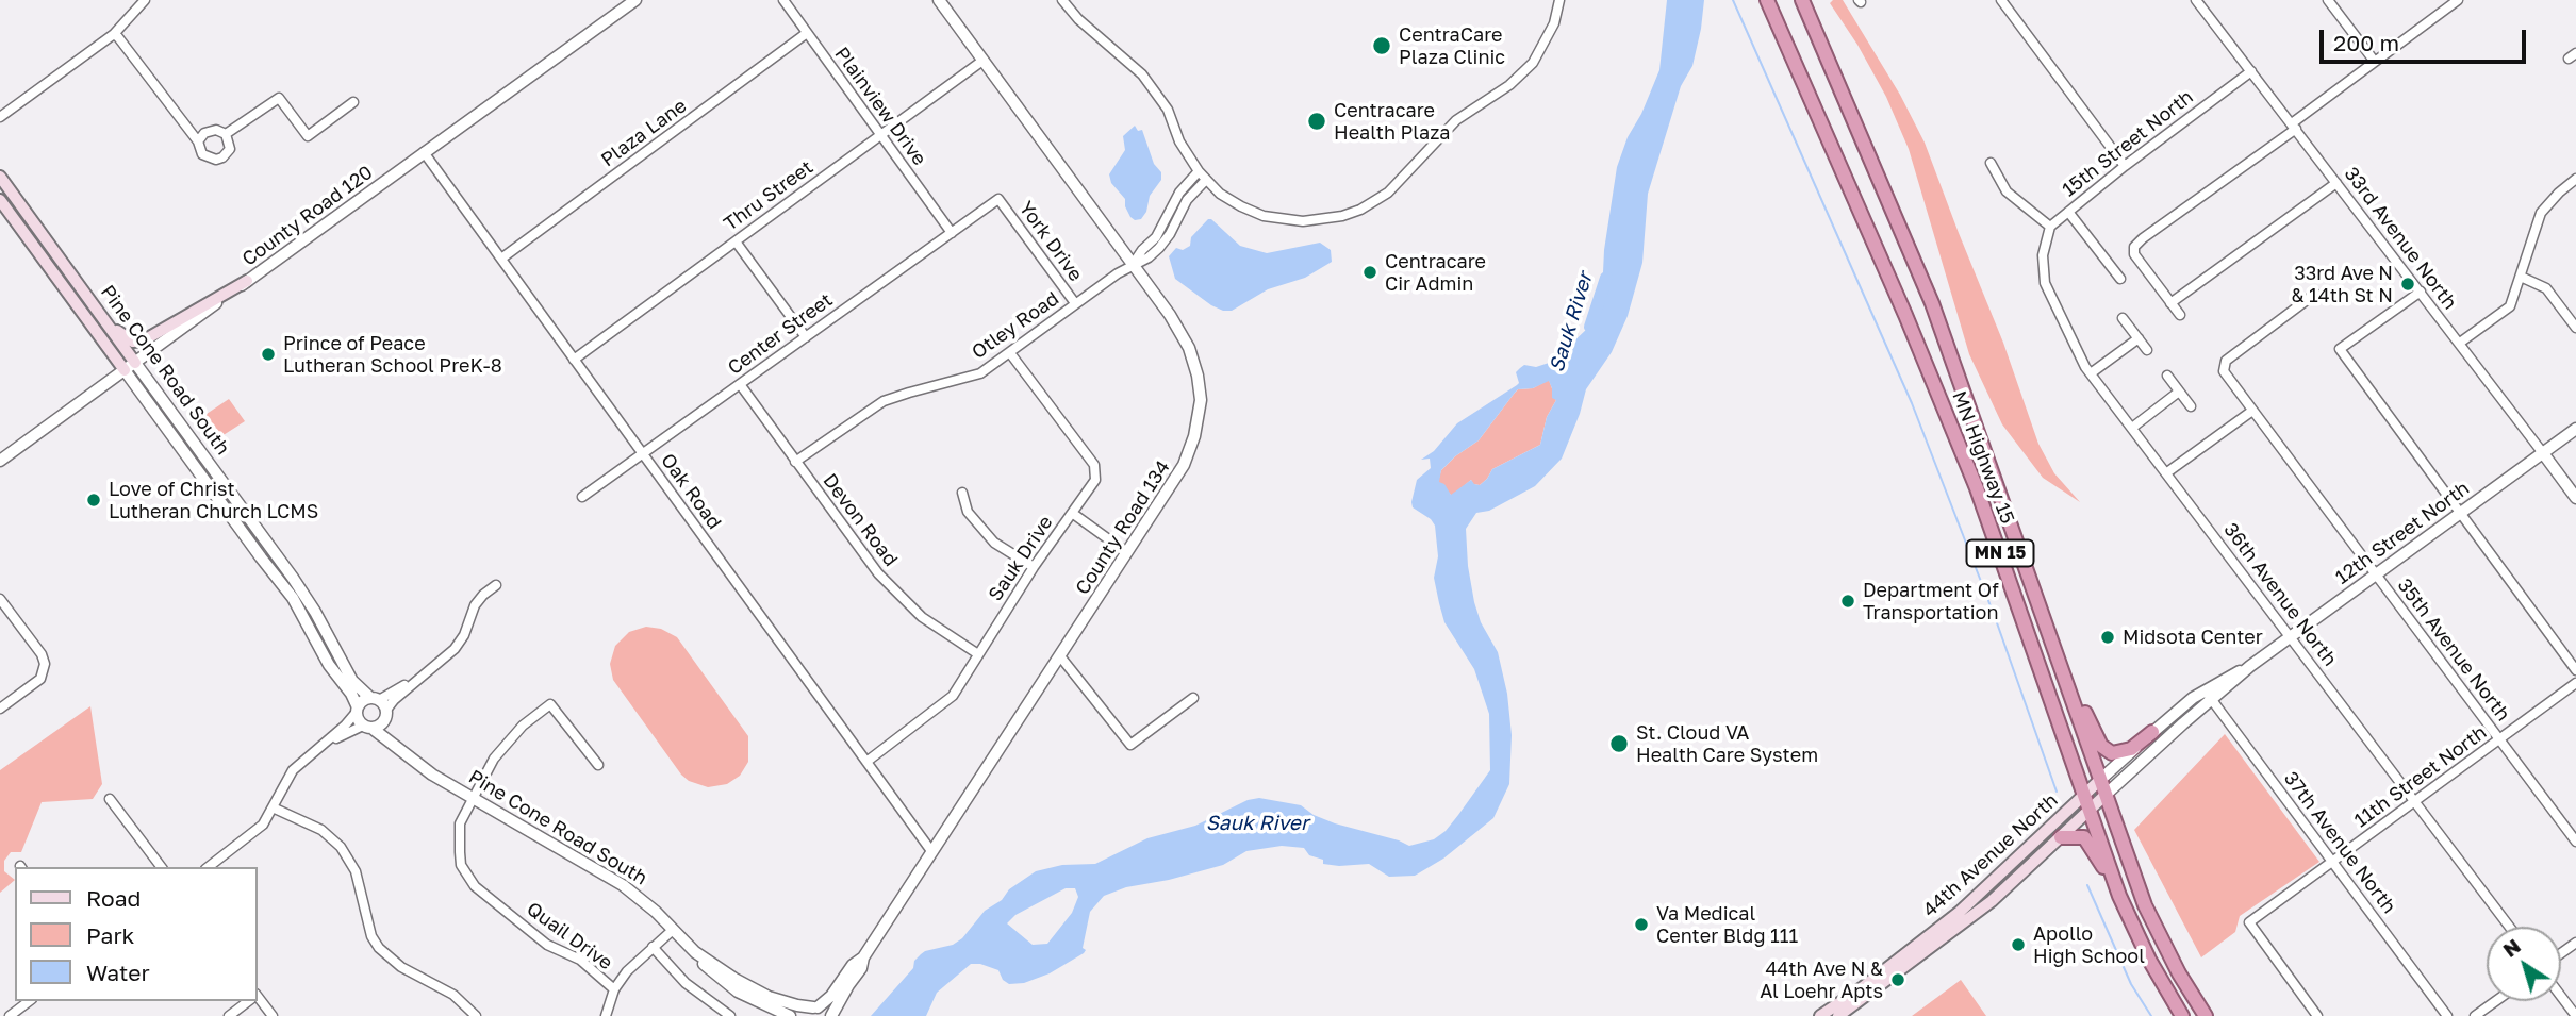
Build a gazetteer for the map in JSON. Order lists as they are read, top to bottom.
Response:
{
  "streets": {
    "highway": ["MN Highway 15", "MN 15"],
    "main road": ["Pine Cone Road South", "12th Street North", "44th Avenue North"],
    "street": [
      "Plainview Drive",
      "Plaza Lane",
      "15th Street North",
      "Thru Street",
      "County Road 120",
      "33rd Avenue North",
      "York Drive",
      "Otley Road",
      "Center Street",
      "Oak Road",
      "Devon Road",
      "County Road 134",
      "Sauk Drive",
      "36th Avenue North",
      "35th Avenue North",
      "11th Street North",
      "37th Avenue North",
      "Quail Drive"
    ]
  },
  "crossings": [
    ["Plainview Drive", "Plaza Lane"],
    ["Plainview Drive", "Thru Street"],
    ["Plainview Drive", "Center Street"],
    ["Plaza Lane", "Oak Road"],
    ["15th Street North", "33rd Avenue North"],
    ["15th Street North", "36th Avenue North"],
    ["Thru Street", "Oak Road"],
    ["Thru Street", "County Road 134"],
    ["County Road 120", "Pine Cone Road South"],
    ["County Road 120", "Oak Road"],
    ["33rd Avenue North", "12th Street North"],
    ["York Drive", "Otley Road"],
    ["York Drive", "Center Street"],
    ["Otley Road", "Devon Road"],
    ["Otley Road", "County Road 134"],
    ["Otley Road", "Sauk Drive"],
    ["Center Street", "Oak Road"],
    ["Center Street", "Devon Road"],
    ["Pine Cone Road South", "County Road 134"],
    ["Pine Cone Road South", "Quail Drive"],
    ["MN Highway 15", "12th Street North"],
    ["MN Highway 15", "44th Avenue North"],
    ["Oak Road", "County Road 134"],
    ["Oak Road", "Sauk Drive"],
    ["Devon Road", "Sauk Drive"],
    ["12th Street North", "36th Avenue North"],
    ["12th Street North", "35th Avenue North"],
    ["12th Street North", "37th Avenue North"],
    ["12th Street North", "44th Avenue North"],
    ["36th Avenue North", "11th Street North"],
    ["35th Avenue North", "11th Street North"],
    ["11th Street North", "37th Avenue North"]
  ],
  "water": ["Sauk River"],
  "places": [
    "CentraCare Plaza Clinic",
    "Centracare Health Plaza",
    "Centracare Cir Admin",
    "33rd Ave N & 14th St N",
    "Prince of Peace Lutheran School PreK-8",
    "Love of Christ Lutheran Church LCMS",
    "Department Of Transportation",
    "Midsota Center",
    "St. Cloud VA Health Care System",
    "Va Medical Center Bldg 111",
    "Apollo High School",
    "44th Ave N & Al Loehr Apts"
  ],
  "legend": ["Road", "Park", "Water"],
  "scale_bar": "200 m",
  "north": "top left"
}
